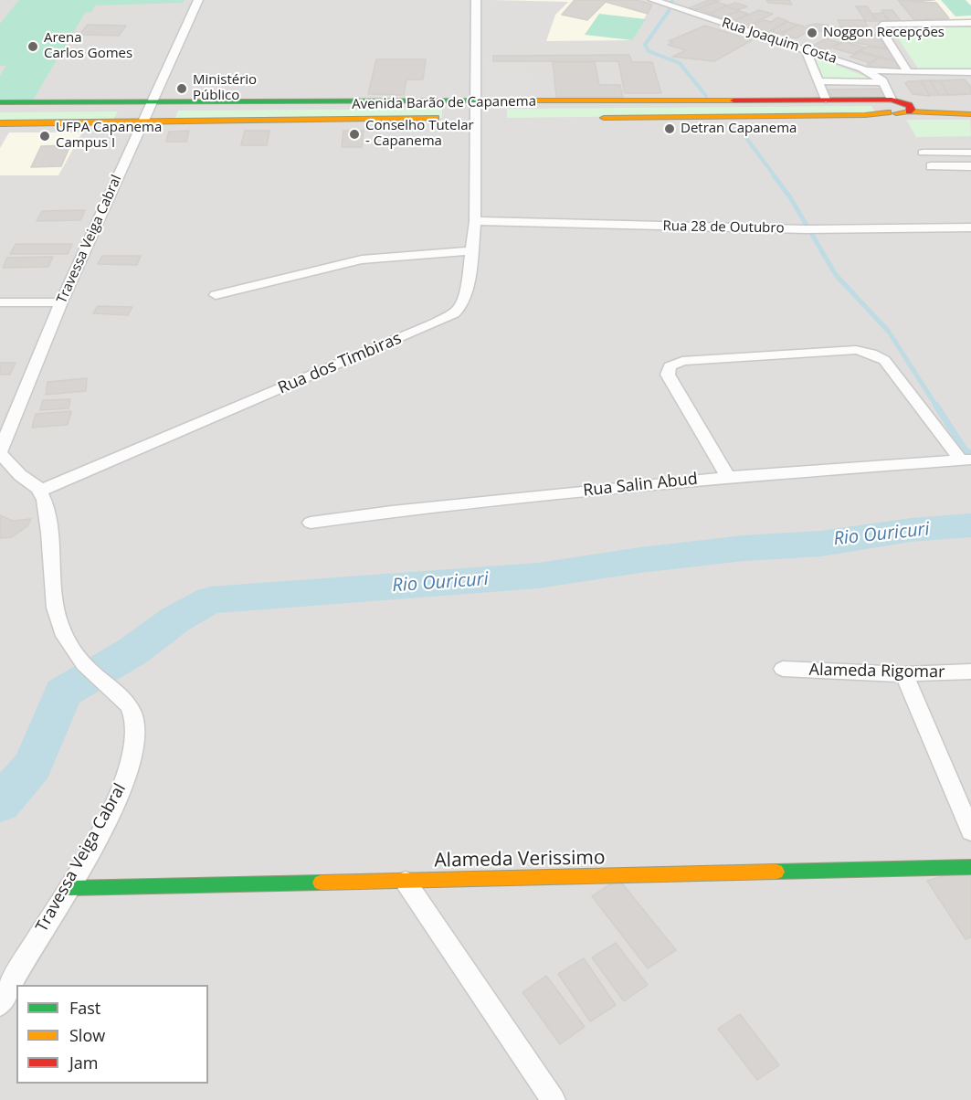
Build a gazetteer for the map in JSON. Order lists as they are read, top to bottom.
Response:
{
  "streets": {
    "street": [
      "Rua Joaquim Costa",
      "Avenida Barão de Capanema",
      "Rua 28 de Outubro",
      "Travessa Veiga Cabral",
      "Rua dos Timbiras",
      "Rua Salin Abud",
      "Alameda Rigomar",
      "Alameda Verissimo"
    ]
  },
  "crossings": [
    ["Avenida Barão de Capanema", "Travessa Veiga Cabral"],
    ["Avenida Barão de Capanema", "Rua dos Timbiras"],
    ["Rua 28 de Outubro", "Rua dos Timbiras"],
    ["Travessa Veiga Cabral", "Rua dos Timbiras"],
    ["Travessa Veiga Cabral", "Alameda Verissimo"]
  ],
  "water": ["Rio Ouricuri"],
  "places": [
    "Noggon Recepções",
    "Arena Carlos Gomes",
    "Ministério Público",
    "Detran Capanema",
    "Conselho Tutelar - Capanema",
    "UFPA Capanema Campus I"
  ],
  "legend": ["Fast", "Slow", "Jam"]
}
